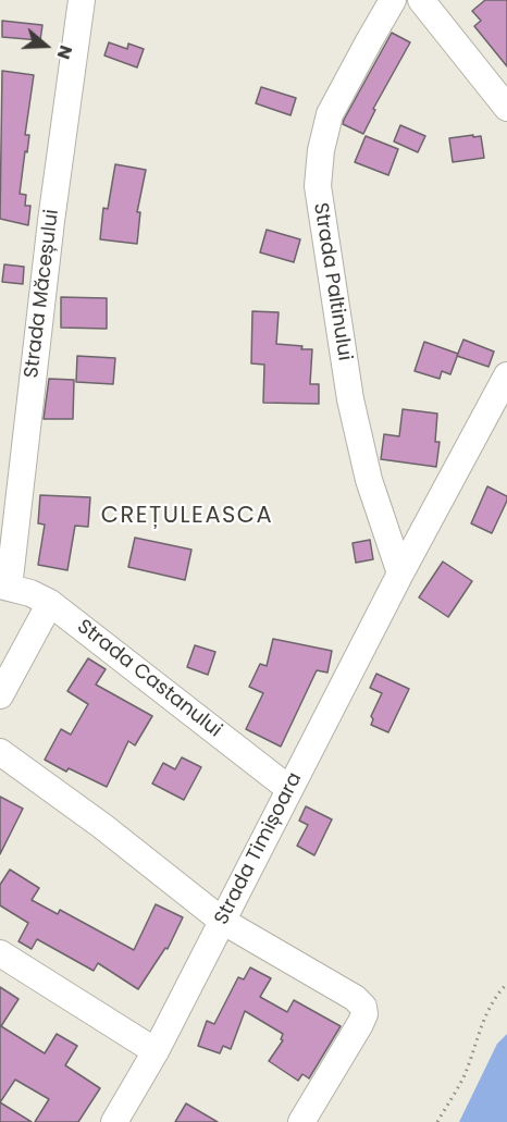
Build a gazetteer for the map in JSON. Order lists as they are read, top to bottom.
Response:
{
  "streets": {
    "street": [
      "Strada Paltinului",
      "Strada Măceșului",
      "Strada Castanului",
      "Strada Timișoara"
    ]
  },
  "crossings": [
    ["Strada Paltinului", "Strada Timișoara"],
    ["Strada Măceșului", "Strada Castanului"],
    ["Strada Castanului", "Strada Timișoara"]
  ],
  "districts": ["CREȚULEASCA"],
  "north": "right"
}
